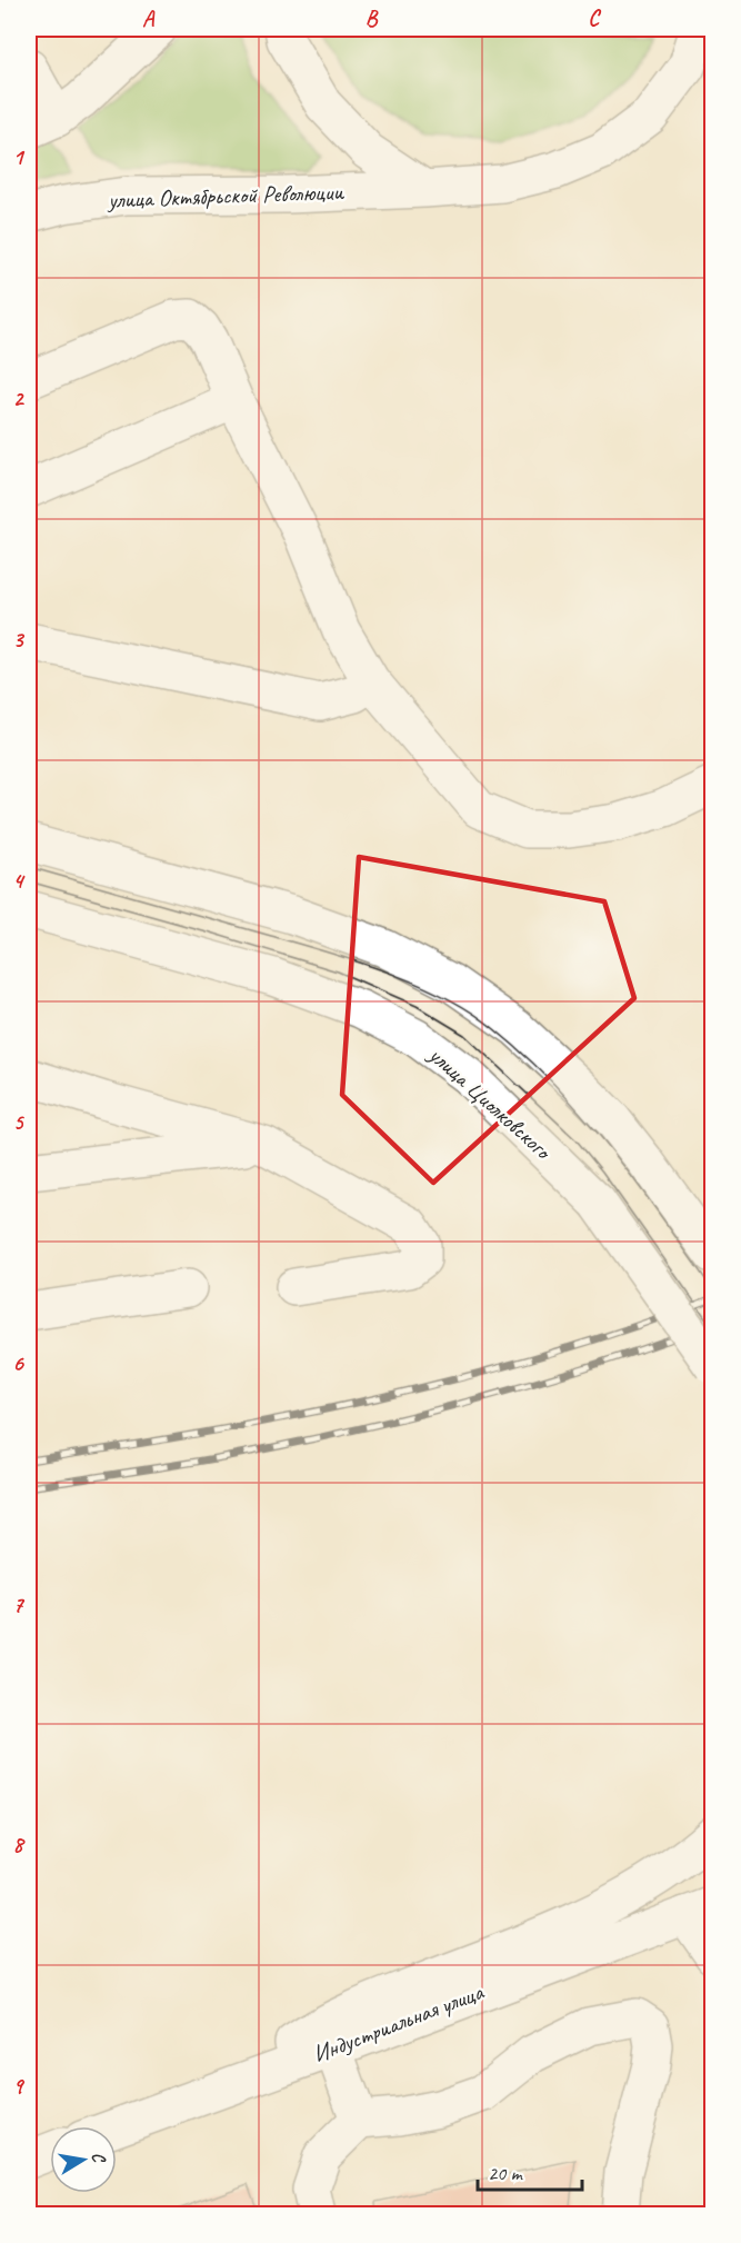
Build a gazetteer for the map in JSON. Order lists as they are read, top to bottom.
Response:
{
  "streets": {
    "main road": ["улица Октябрьской Революции", "улица Циолковского", "Индустриальная улица"]
  },
  "scale_bar": "20 m",
  "north": "right",
  "grid": {
    "columns": ["A", "B", "C"],
    "rows": [
      "1",
      "2",
      "3",
      "4",
      "5",
      "6",
      "7",
      "8",
      "9"
    ]
  }
}
